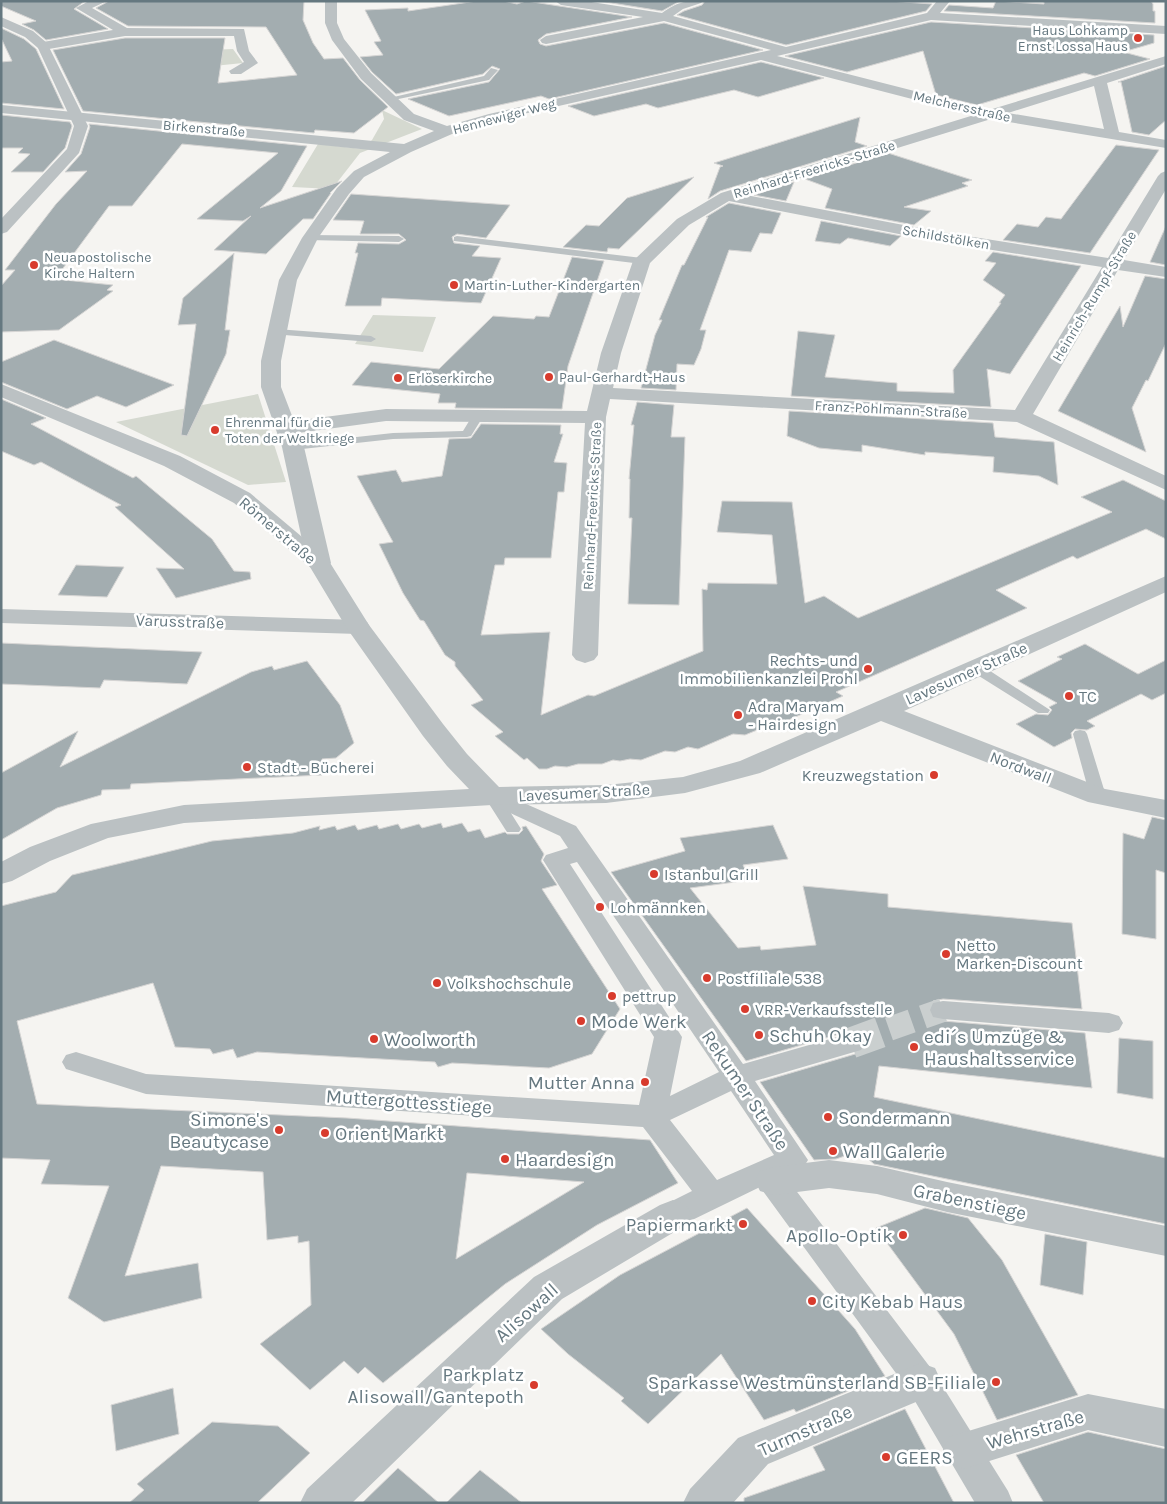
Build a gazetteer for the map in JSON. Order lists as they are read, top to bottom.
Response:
{
  "streets": {
    "street": [
      "Melchersstraße",
      "Hennewiger Weg",
      "Birkenstraße",
      "Reinhard-Freericks-Straße",
      "Schildstölken",
      "Heinrich-Rumpf-Straße",
      "Franz-Pohlmann-Straße",
      "Römerstraße",
      "Varusstraße",
      "Lavesumer Straße",
      "Nordwall",
      "Rekumer Straße",
      "Muttergottesstiege",
      "Grabenstiege",
      "Alisowall",
      "Wehrstraße",
      "Turmstraße"
    ]
  },
  "crossings": [
    ["Melchersstraße", "Hennewiger Weg"],
    ["Melchersstraße", "Reinhard-Freericks-Straße"],
    ["Hennewiger Weg", "Birkenstraße"],
    ["Hennewiger Weg", "Römerstraße"],
    ["Reinhard-Freericks-Straße", "Schildstölken"],
    ["Reinhard-Freericks-Straße", "Franz-Pohlmann-Straße"],
    ["Schildstölken", "Heinrich-Rumpf-Straße"],
    ["Heinrich-Rumpf-Straße", "Franz-Pohlmann-Straße"],
    ["Römerstraße", "Varusstraße"],
    ["Römerstraße", "Lavesumer Straße"],
    ["Römerstraße", "Rekumer Straße"],
    ["Lavesumer Straße", "Nordwall"],
    ["Lavesumer Straße", "Rekumer Straße"],
    ["Rekumer Straße", "Muttergottesstiege"],
    ["Rekumer Straße", "Grabenstiege"],
    ["Rekumer Straße", "Alisowall"],
    ["Grabenstiege", "Alisowall"]
  ],
  "places": [
    "Haus Lohkamp Ernst Lossa Haus",
    "Neuapostolische Kirche Haltern",
    "Martin-Luther-Kindergarten",
    "Paul-Gerhardt-Haus",
    "Erlöserkirche",
    "Ehrenmal für die Toten der Weltkriege",
    "Rechts- und Immobilienkanzlei Prohl",
    "TC",
    "Adra Maryam - Hairdesign",
    "Stadt - Bücherei",
    "Kreuzwegstation",
    "Istanbul Grill",
    "Lohmännken",
    "Netto Marken-Discount",
    "Postfiliale 538",
    "Volkshochschule",
    "pettrup",
    "VRR-Verkaufsstelle",
    "Mode Werk",
    "Schuh Okay",
    "Woolworth",
    "edi´s Umzüge & Haushaltsservice",
    "Mutter Anna",
    "Sondermann",
    "Simone's Beautycase",
    "Orient Markt",
    "Wall Galerie",
    "Haardesign",
    "Papiermarkt",
    "Apollo-Optik",
    "City Kebab Haus",
    "Sparkasse Westmünsterland SB-Filiale",
    "Parkplatz Alisowall/Gantepoth",
    "GEERS"
  ]
}
